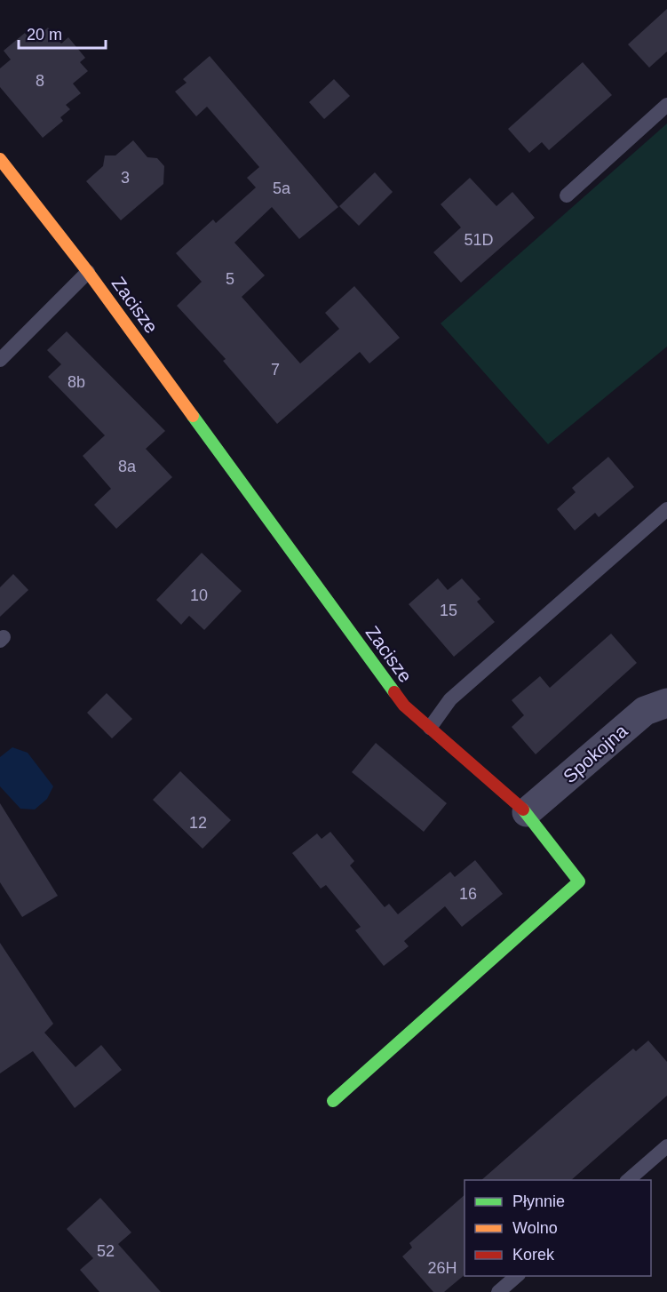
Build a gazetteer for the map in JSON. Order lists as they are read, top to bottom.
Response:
{
  "streets": {
    "street": ["Zacisze", "Spokojna"]
  },
  "crossings": [
    ["Zacisze", "Spokojna"]
  ],
  "house_numbers": [
    "8",
    "3",
    "5a",
    "51D",
    "5",
    "7",
    "8b",
    "8a",
    "10",
    "15",
    "12",
    "16",
    "52",
    "26H"
  ],
  "legend": ["Płynnie", "Wolno", "Korek"],
  "scale_bar": "20 m"
}
